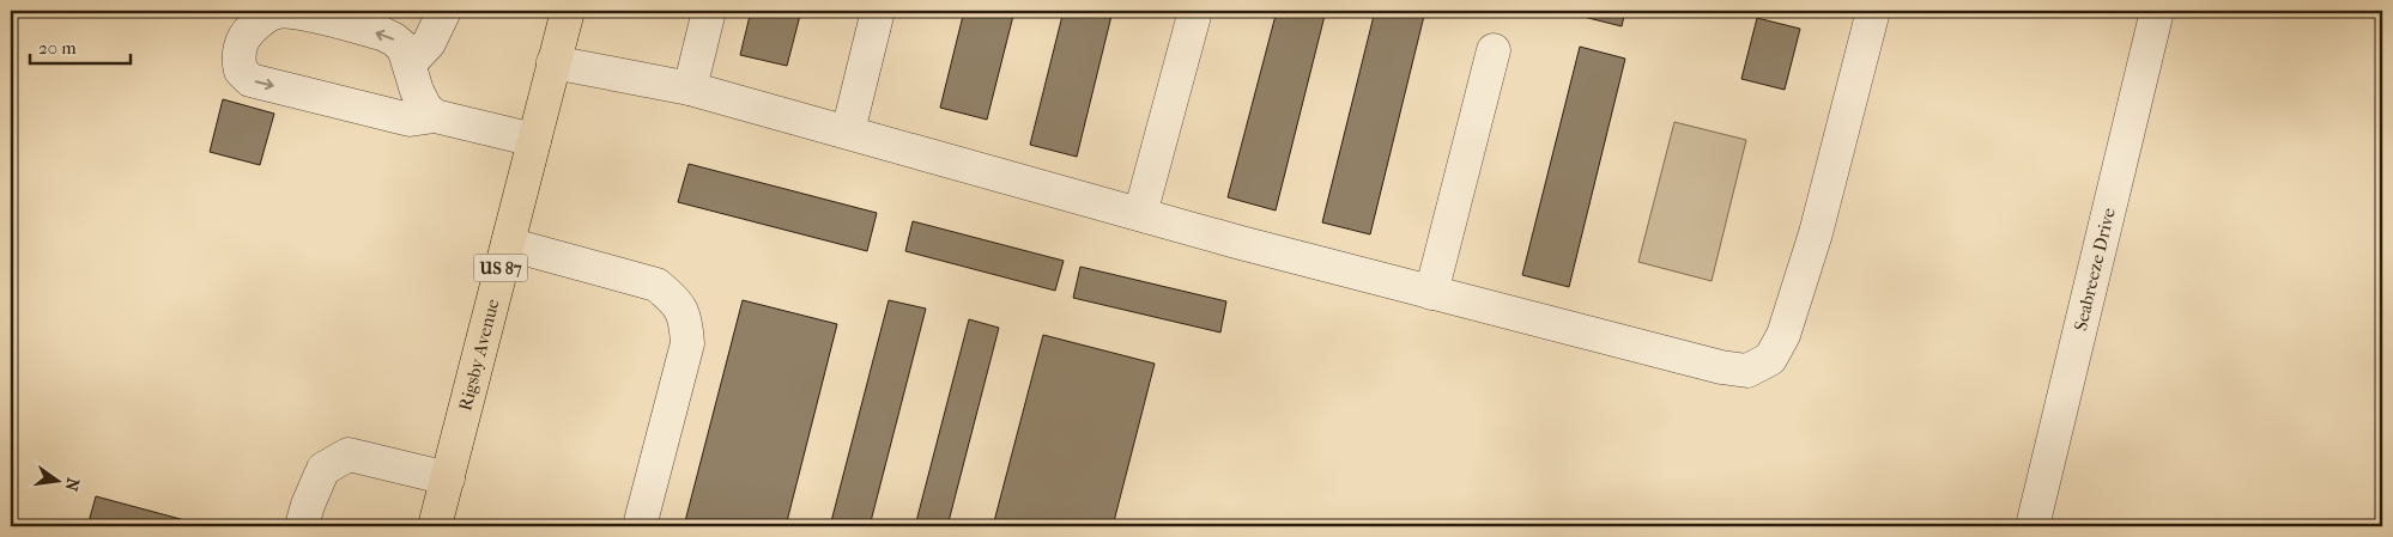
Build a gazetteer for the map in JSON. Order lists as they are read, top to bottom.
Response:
{
  "streets": {
    "main road": ["US 87", "Rigsby Avenue"],
    "street": ["Seabreeze Drive"]
  },
  "scale_bar": "20 m",
  "north": "right"
}
